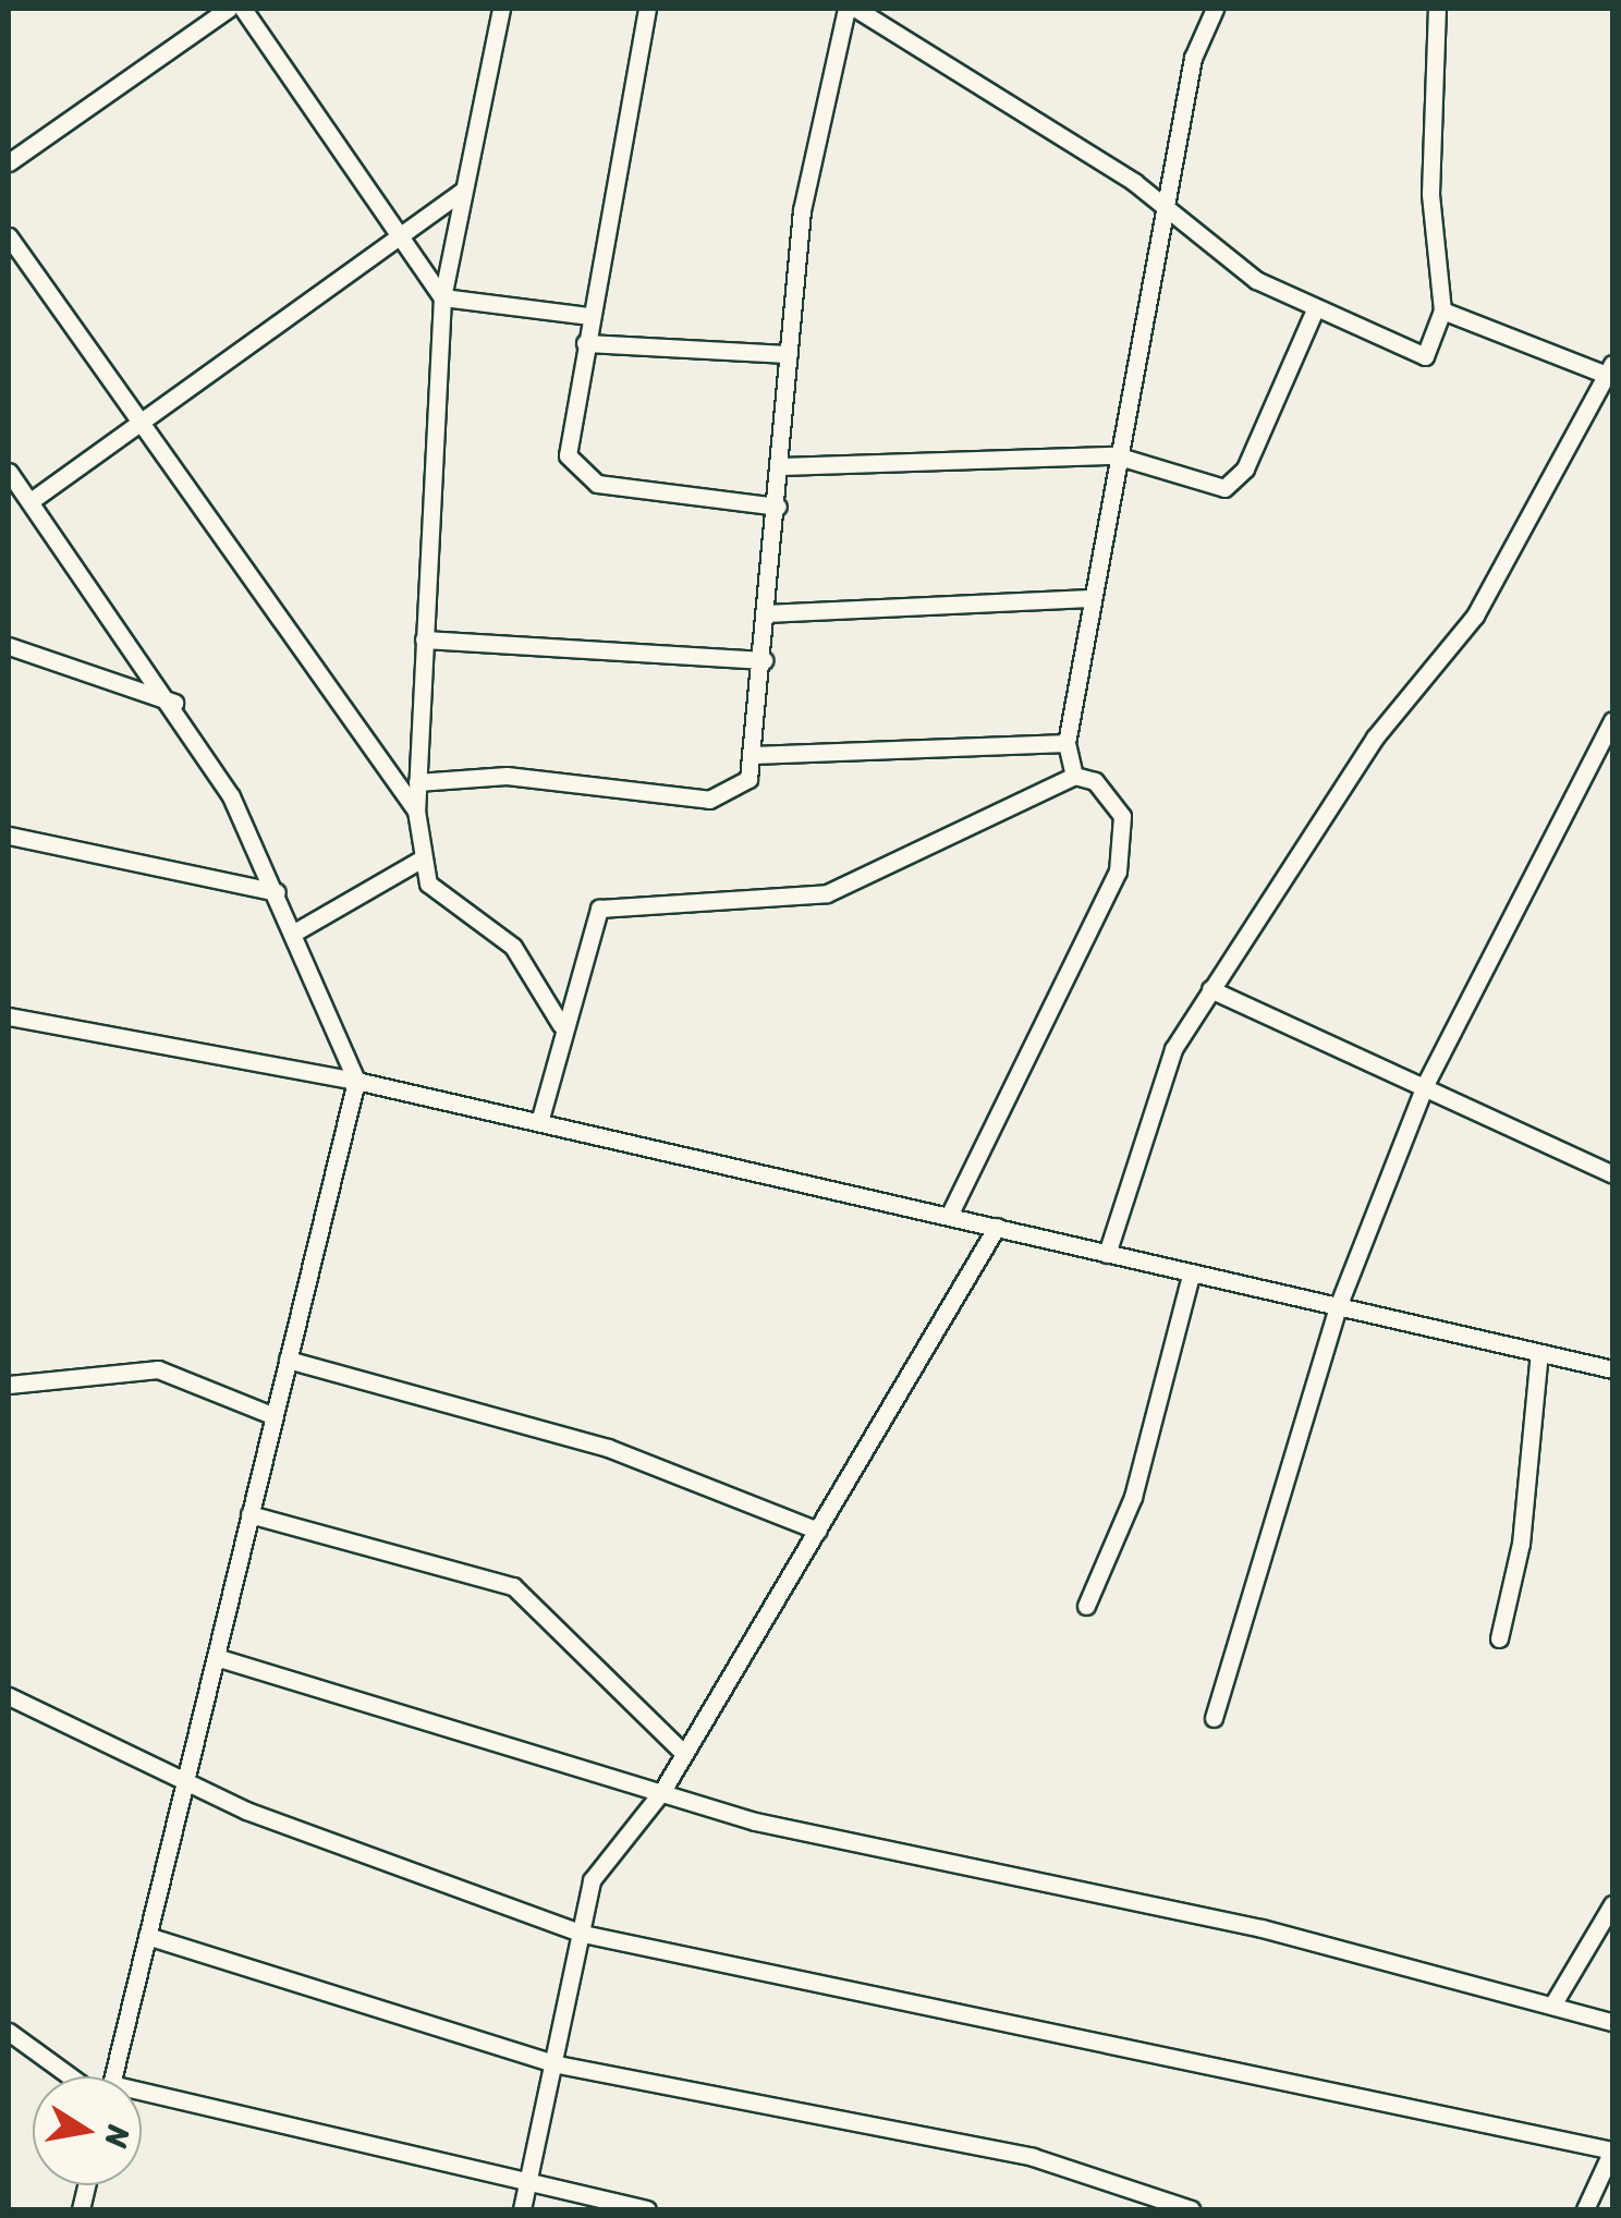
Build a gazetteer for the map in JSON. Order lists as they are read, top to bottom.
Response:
{
  "north": "right"
}
